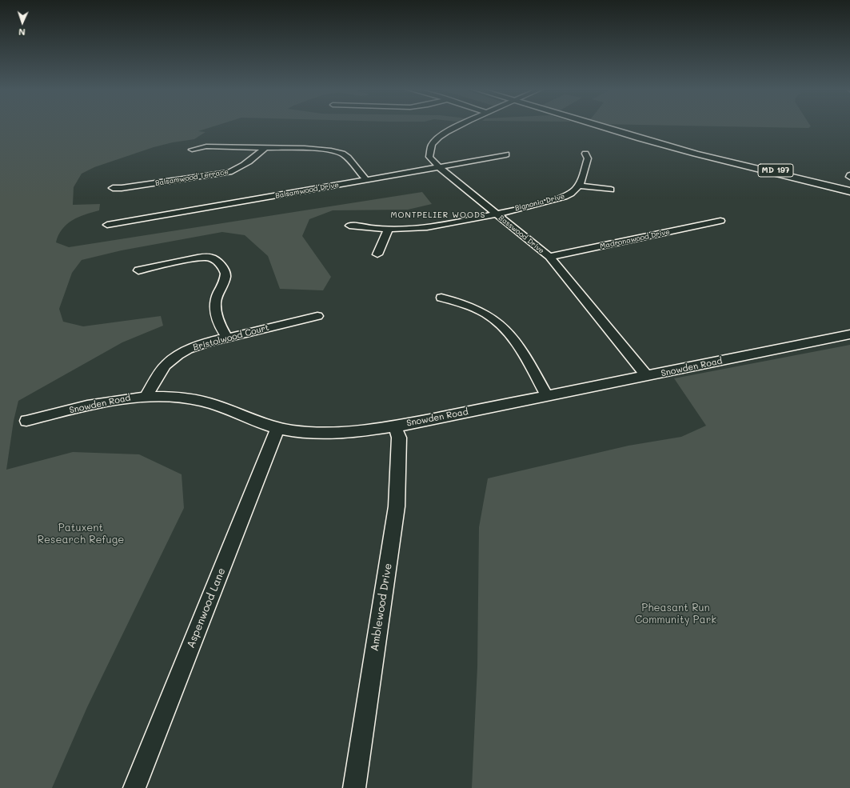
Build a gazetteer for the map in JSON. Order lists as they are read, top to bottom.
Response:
{
  "streets": {
    "main road": ["MD 197"],
    "street": [
      "Balsamwood Terrace",
      "Balsamwood Drive",
      "Bignonia Drive",
      "Basswood Drive",
      "Madronawood Drive",
      "Bristolwood Court",
      "Snowden Road",
      "Amblewood Drive",
      "Aspenwood Lane"
    ]
  },
  "crossings": [
    ["Balsamwood Drive", "Basswood Drive"],
    ["Bignonia Drive", "Basswood Drive"],
    ["Basswood Drive", "Madronawood Drive"],
    ["Basswood Drive", "Snowden Road"],
    ["Bristolwood Court", "Snowden Road"],
    ["Snowden Road", "Amblewood Drive"],
    ["Snowden Road", "Aspenwood Lane"]
  ],
  "districts": ["MONTPELIER WOODS"],
  "parks": ["Patuxent Research Refuge", "Pheasant Run Community Park"],
  "north": "bottom"
}
